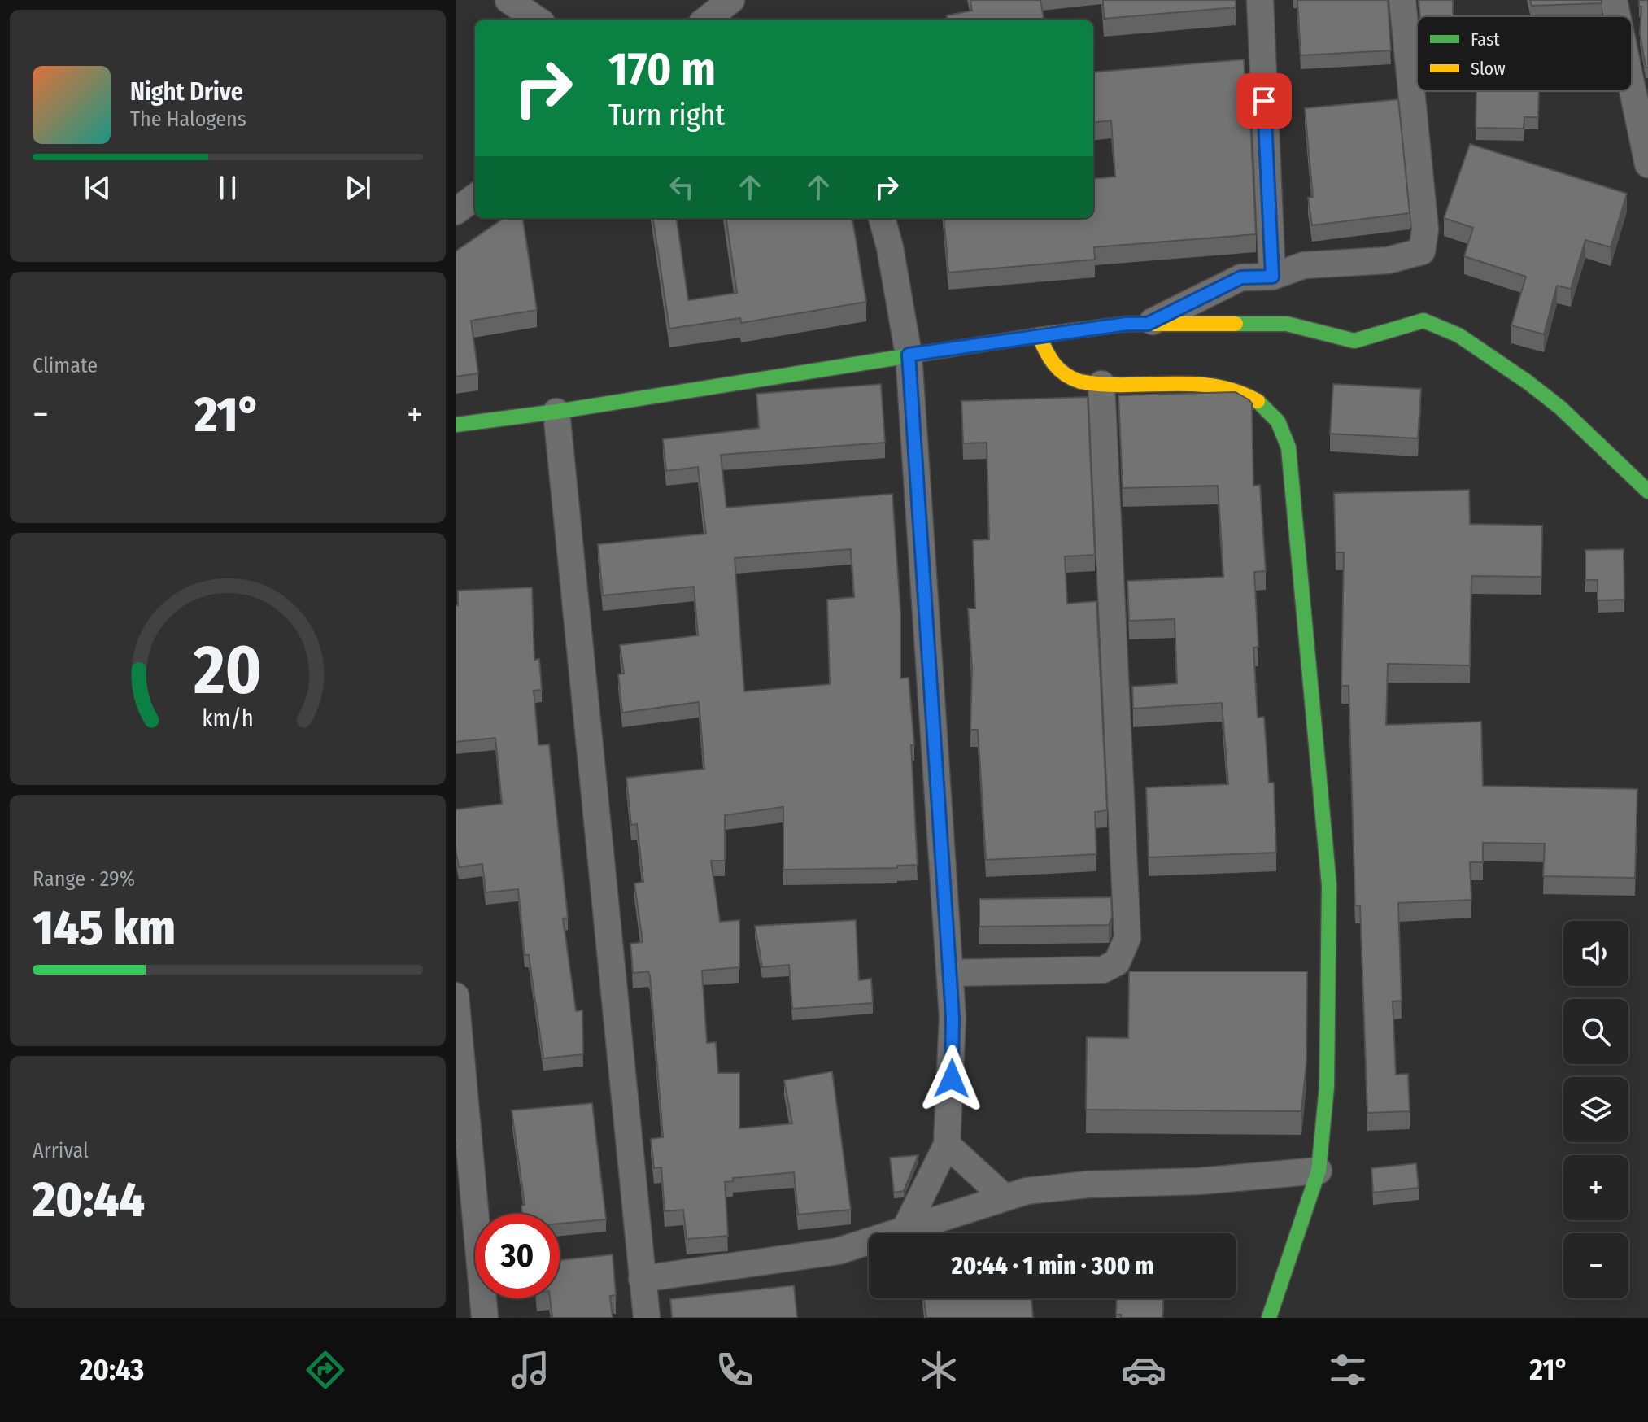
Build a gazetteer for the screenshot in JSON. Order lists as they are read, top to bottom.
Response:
{
  "legend": ["Fast", "Slow"],
  "page": {
    "turn": ["170 m", "Turn right"],
    "song": ["Night Drive", "The Halogens"],
    "tile": [
      "Climate",
      ["Range · 29%", "145 km"],
      ["Arrival", "20:44"]
    ],
    "heat": ["−", "21°", "+"],
    "map_buttons": ["+", "−"],
    "limit": "30",
    "trip": "20:44 · 1 min · 300 m",
    "tabs": ["20:43", "21°"],
    "gauge": ["20", "km/h"]
  }
}
